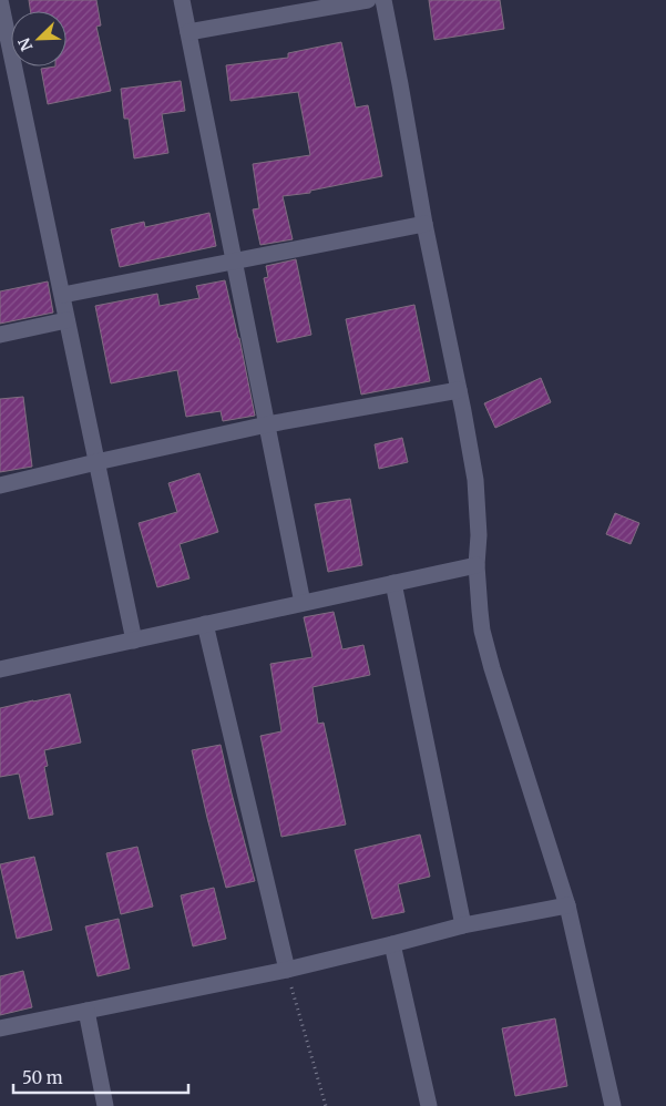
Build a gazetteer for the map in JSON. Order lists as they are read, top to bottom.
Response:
{
  "scale_bar": "50 m",
  "north": "bottom left"
}
